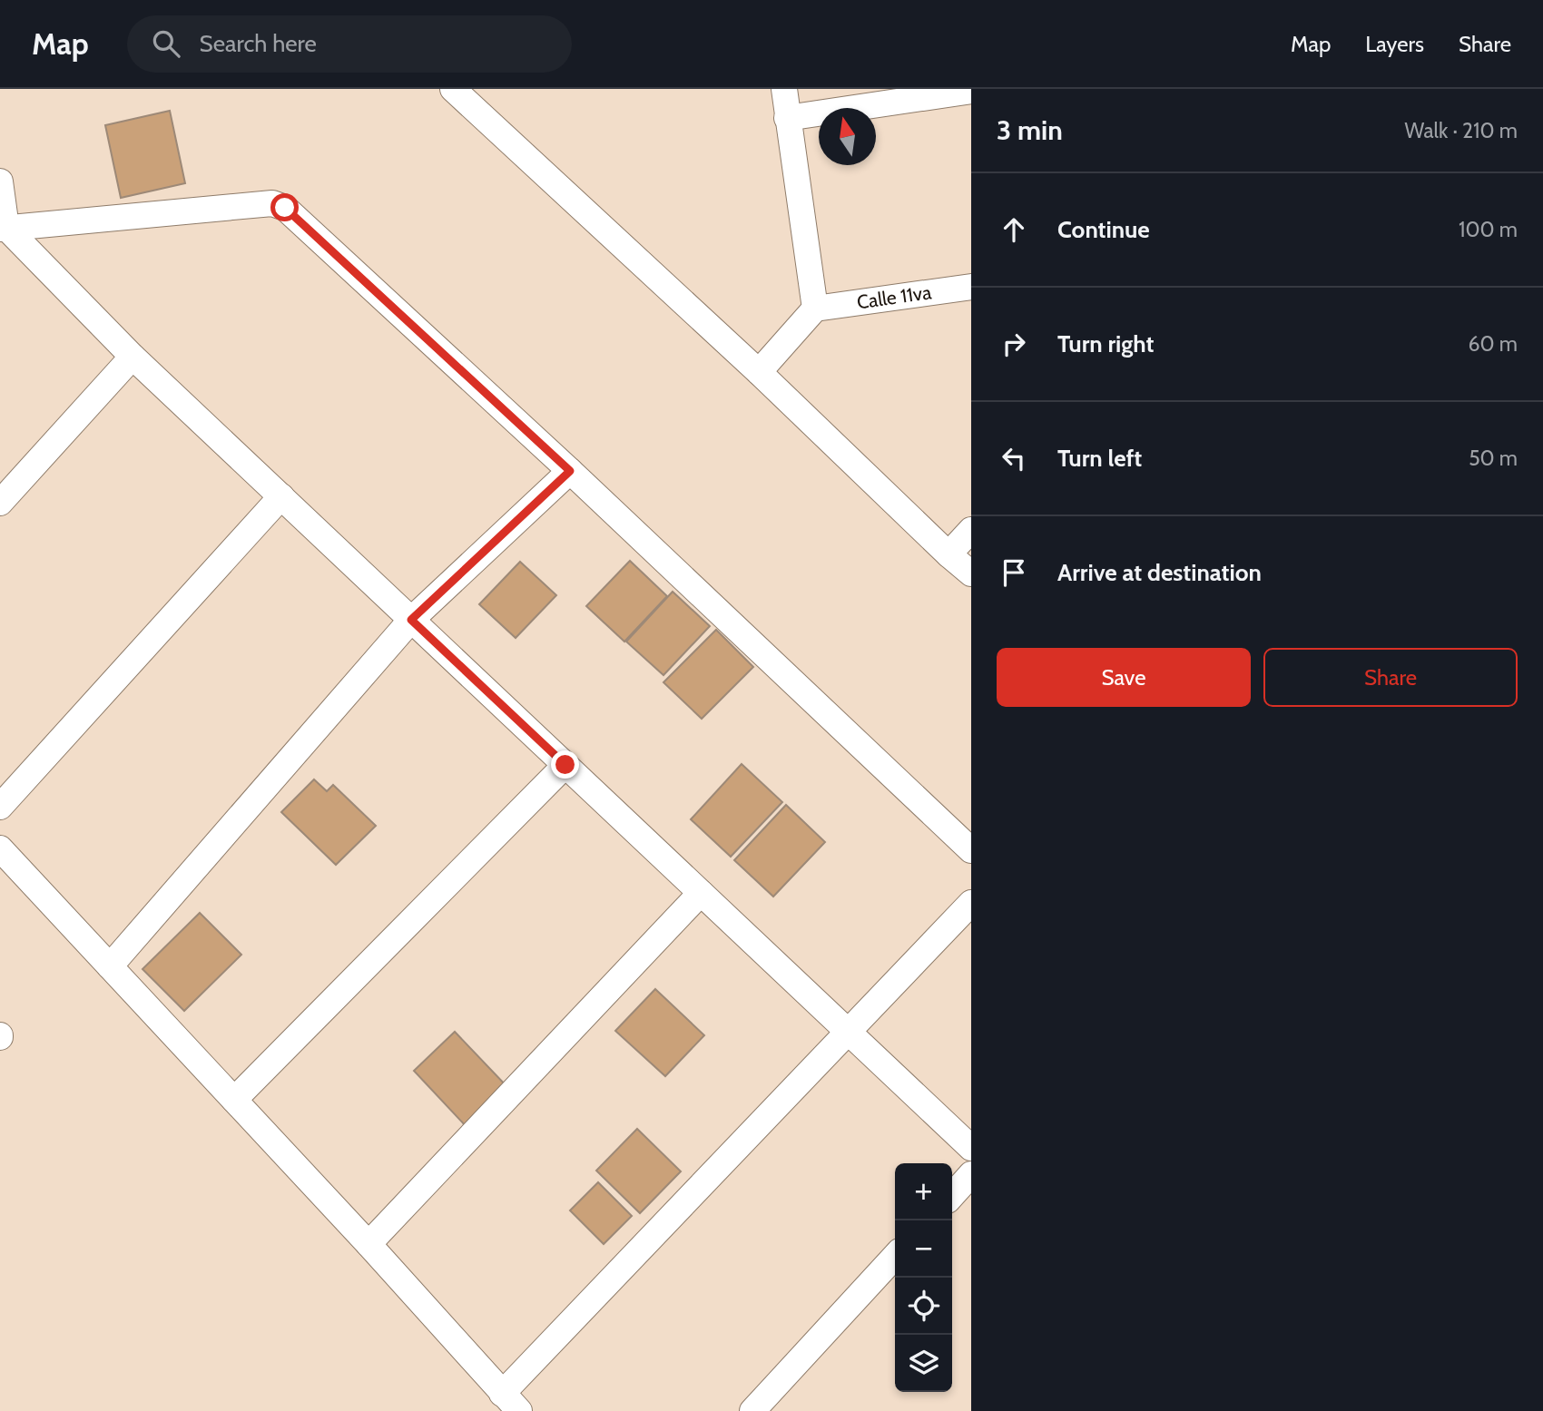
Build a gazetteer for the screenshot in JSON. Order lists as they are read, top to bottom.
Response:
{
  "streets": {
    "street": ["Calle 11va"]
  },
  "north": "top",
  "page": {
    "header": "Map",
    "search": "Search here",
    "nav": ["Map", "Layers", "Share"],
    "heading": ["3 min", "Walk · 210 m"],
    "list": [
      ["Continue", "100 m"],
      ["Turn right", "60 m"],
      ["Turn left", "50 m"],
      "Arrive at destination"
    ],
    "buttons": ["Save", "Share"],
    "map_buttons": ["+", "−"]
  }
}
